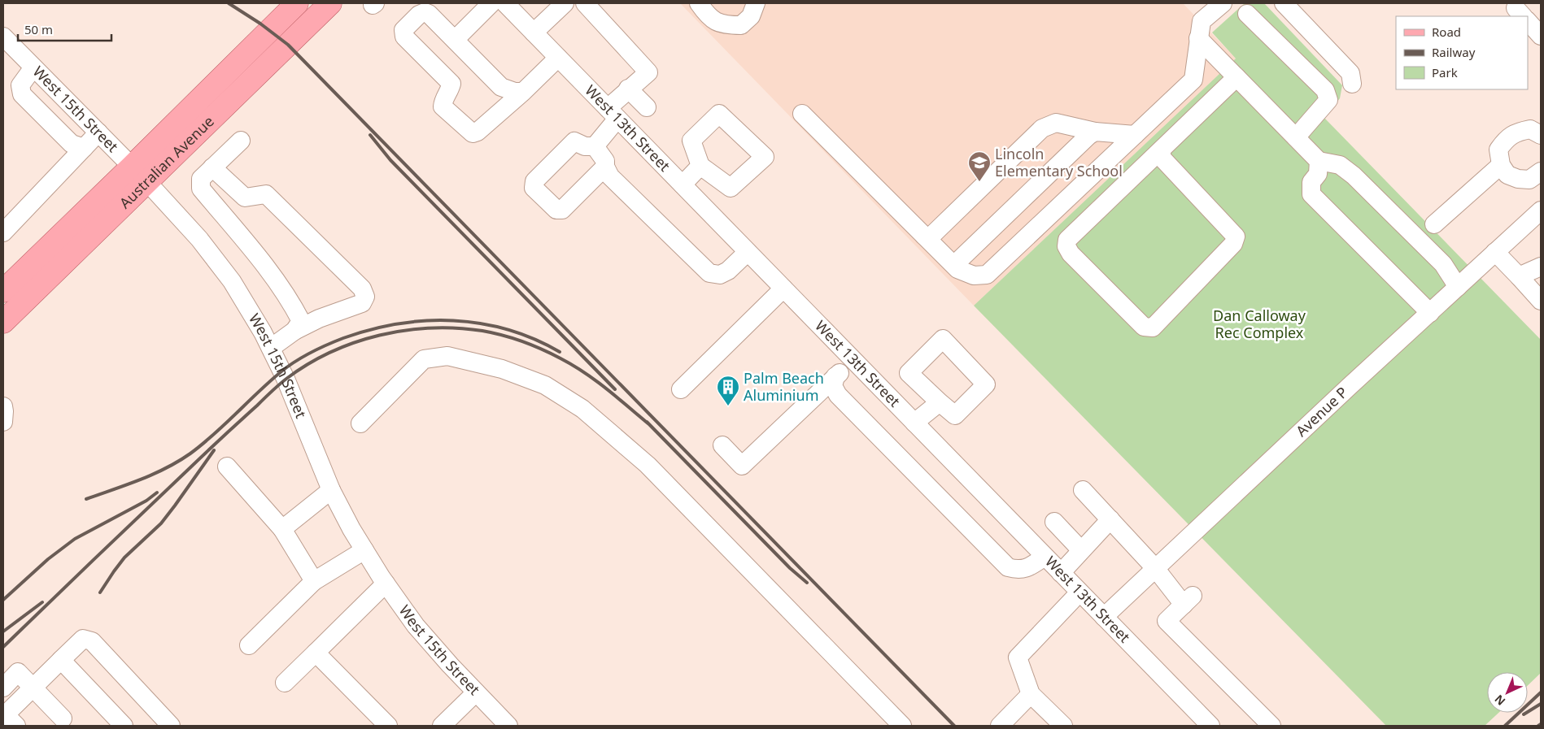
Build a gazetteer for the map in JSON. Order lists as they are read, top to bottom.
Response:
{
  "streets": {
    "main road": ["Australian Avenue"],
    "street": ["West 15th Street", "West 13th Street", "Avenue P"]
  },
  "crossings": [
    ["West 15th Street", "Australian Avenue"],
    ["West 13th Street", "Avenue P"]
  ],
  "parks": ["Dan Calloway Rec Complex"],
  "places": {
    "school or university": ["Lincoln Elementary School"],
    "building": ["Palm Beach Aluminium"]
  },
  "legend": ["Road", "Railway", "Park"],
  "scale_bar": "50 m",
  "north": "bottom left"
}
